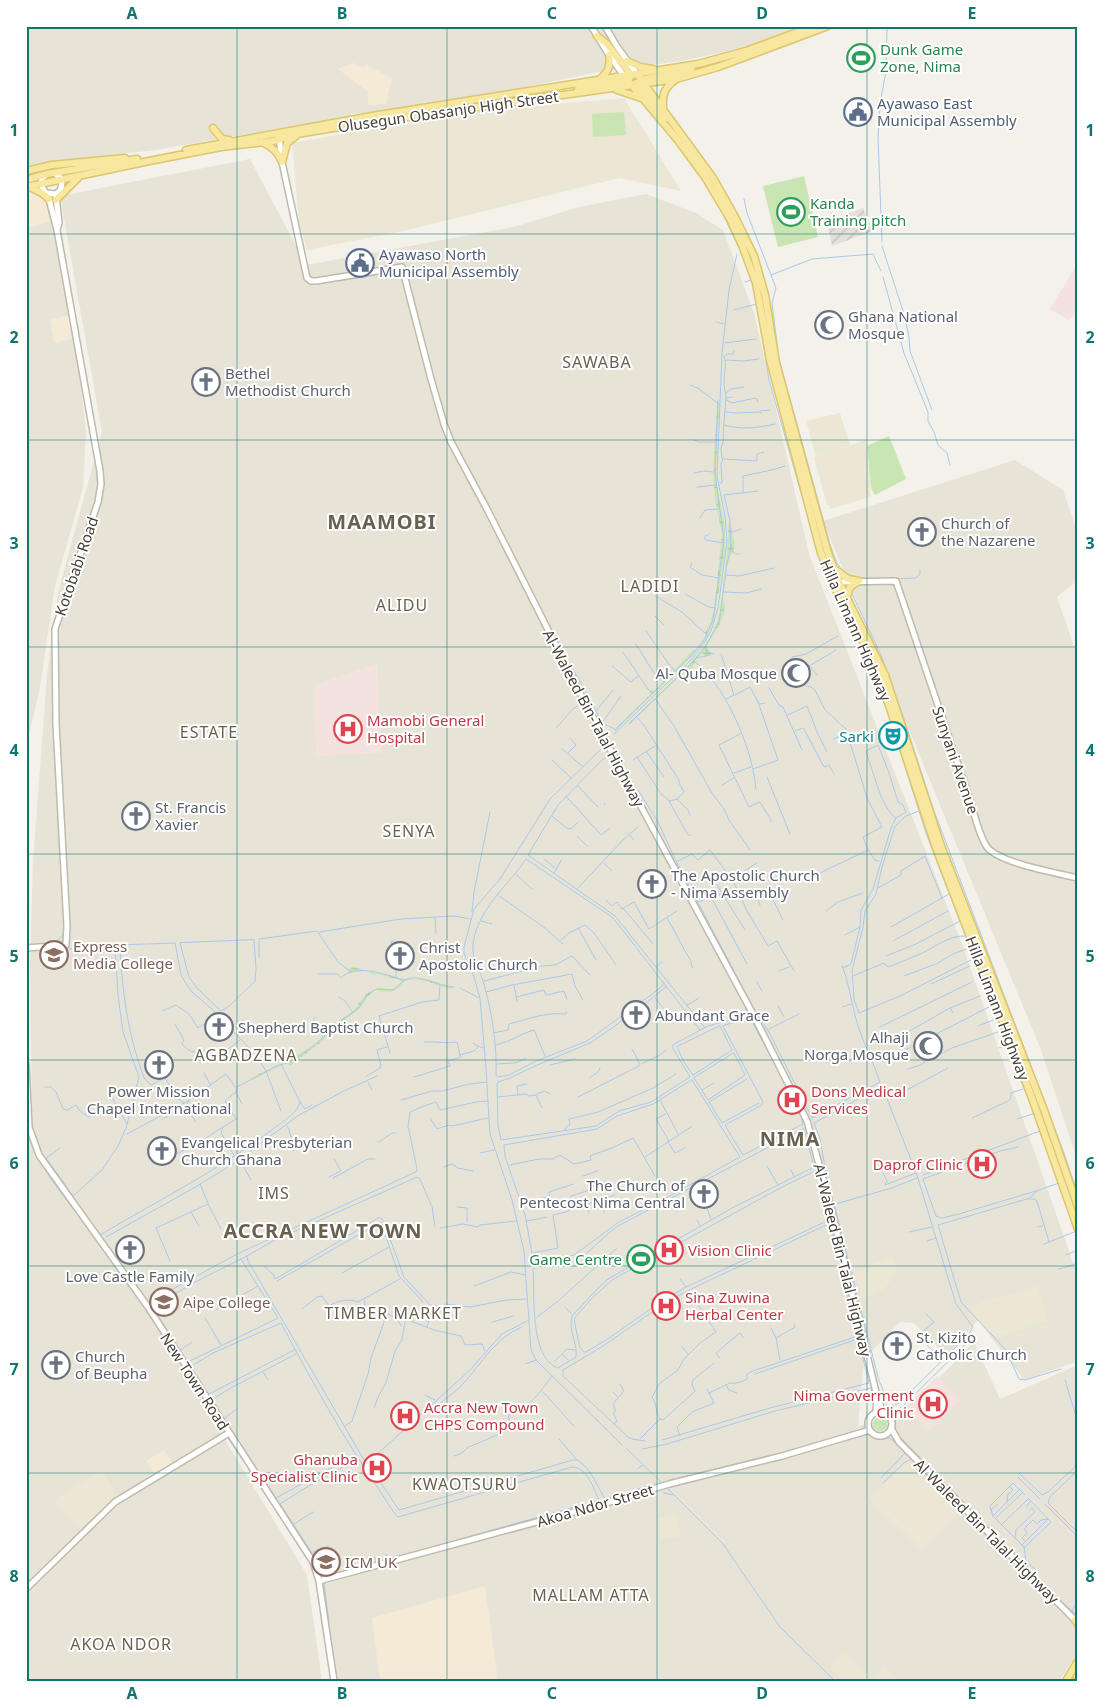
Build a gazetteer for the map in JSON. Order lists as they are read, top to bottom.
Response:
{
  "streets": {
    "main road": ["Olusegun Obasanjo High Street", "Hilla Limann Highway"],
    "street": [
      "Kotobabi Road",
      "Al-Waleed Bin-Talal Highway",
      "Sunyani Avenue",
      "New Town Road",
      "Akoa Ndor Street",
      "Al Waleed Bin Talal Highway"
    ]
  },
  "crossings": [
    ["Olusegun Obasanjo High Street", "Hilla Limann Highway"],
    ["Olusegun Obasanjo High Street", "Al-Waleed Bin-Talal Highway"],
    ["Al-Waleed Bin-Talal Highway", "Akoa Ndor Street"],
    ["Al-Waleed Bin-Talal Highway", "Al Waleed Bin Talal Highway"],
    ["New Town Road", "Akoa Ndor Street"],
    ["Akoa Ndor Street", "Al Waleed Bin Talal Highway"]
  ],
  "districts": [
    "SAWABA",
    "MAAMOBI",
    "LADIDI",
    "ALIDU",
    "ESTATE",
    "SENYA",
    "AGBADZENA",
    "NIMA",
    "IMS",
    "ACCRA NEW TOWN",
    "TIMBER MARKET",
    "KWAOTSURU",
    "MALLAM ATTA",
    "AKOA NDOR"
  ],
  "places": {
    "sports": ["Dunk Game Zone, Nima", "Kanda Training pitch", "Game Centre"],
    "public building": ["Ayawaso East Municipal Assembly", "Ayawaso North Municipal Assembly"],
    "mosque": ["Ghana National Mosque", "Al- Quba Mosque", "Alhaji Norga Mosque"],
    "church": [
      "Bethel Methodist Church",
      "Church of the Nazarene",
      "St. Francis Xavier",
      "The Apostolic Church - Nima Assembly",
      "Christ Apostolic Church",
      "Abundant Grace",
      "Shepherd Baptist Church",
      "Power Mission Chapel International",
      "Evangelical Presbyterian Church Ghana",
      "The Church of Pentecost Nima Central",
      "Love Castle Family",
      "St. Kizito Catholic Church",
      "Church of Beupha"
    ],
    "hospital": [
      "Mamobi General Hospital",
      "Dons Medical Services",
      "Daprof Clinic",
      "Vision Clinic",
      "Sina Zuwina Herbal Center",
      "Nima Goverment Clinic",
      "Accra New Town CHPS Compound",
      "Ghanuba Specialist Clinic"
    ],
    "theatre": ["Sarki"],
    "school or university": ["Express Media College", "Aipe College", "ICM UK"]
  },
  "grid": {
    "columns": [
      "A",
      "B",
      "C",
      "D",
      "E"
    ],
    "rows": [
      "1",
      "2",
      "3",
      "4",
      "5",
      "6",
      "7",
      "8"
    ]
  }
}
